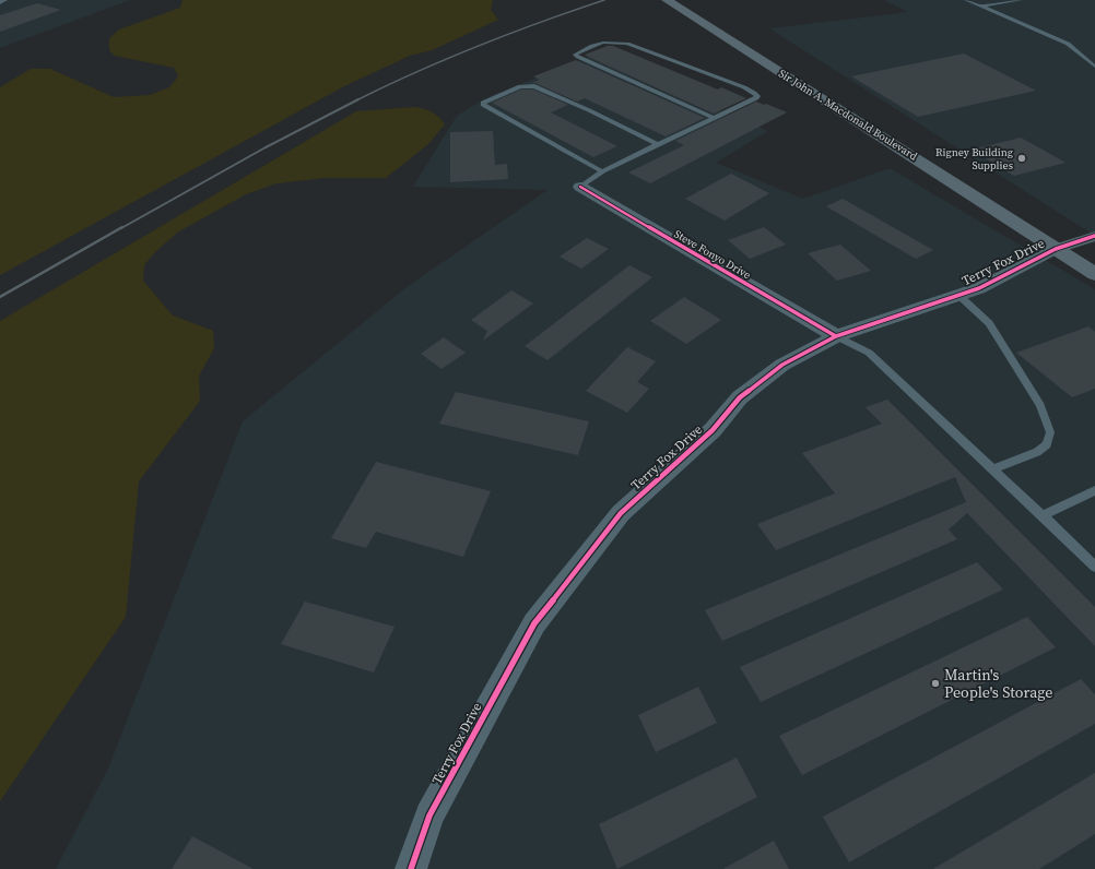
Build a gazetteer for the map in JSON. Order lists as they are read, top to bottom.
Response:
{
  "streets": {
    "main road": ["Sir John A. Macdonald Boulevard"],
    "street": ["Steve Fonyo Drive", "Terry Fox Drive"]
  },
  "crossings": [
    ["Sir John A. Macdonald Boulevard", "Terry Fox Drive"],
    ["Steve Fonyo Drive", "Terry Fox Drive"]
  ],
  "places": ["Rigney Building Supplies", "Martin's People's Storage"]
}
